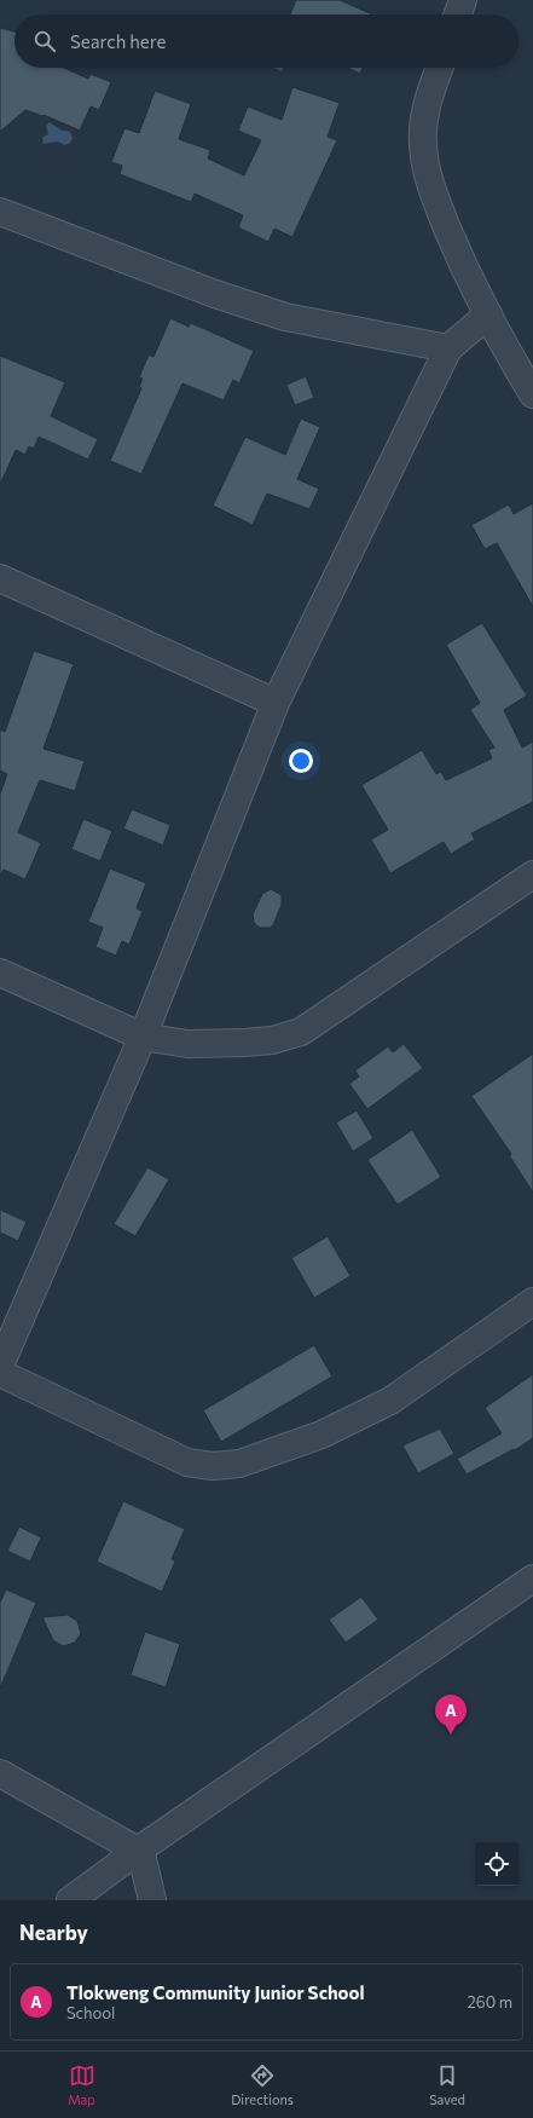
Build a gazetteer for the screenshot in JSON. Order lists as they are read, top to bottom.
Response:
{
  "page": {
    "search": "Search here",
    "pins": "A",
    "heading": "Nearby",
    "list": [
      {
        "mark": "A",
        "name": "Tlokweng Community Junior School",
        "note": "School",
        "value": "260 m"
      }
    ],
    "nav": ["Map", "Directions", "Saved"]
  }
}
